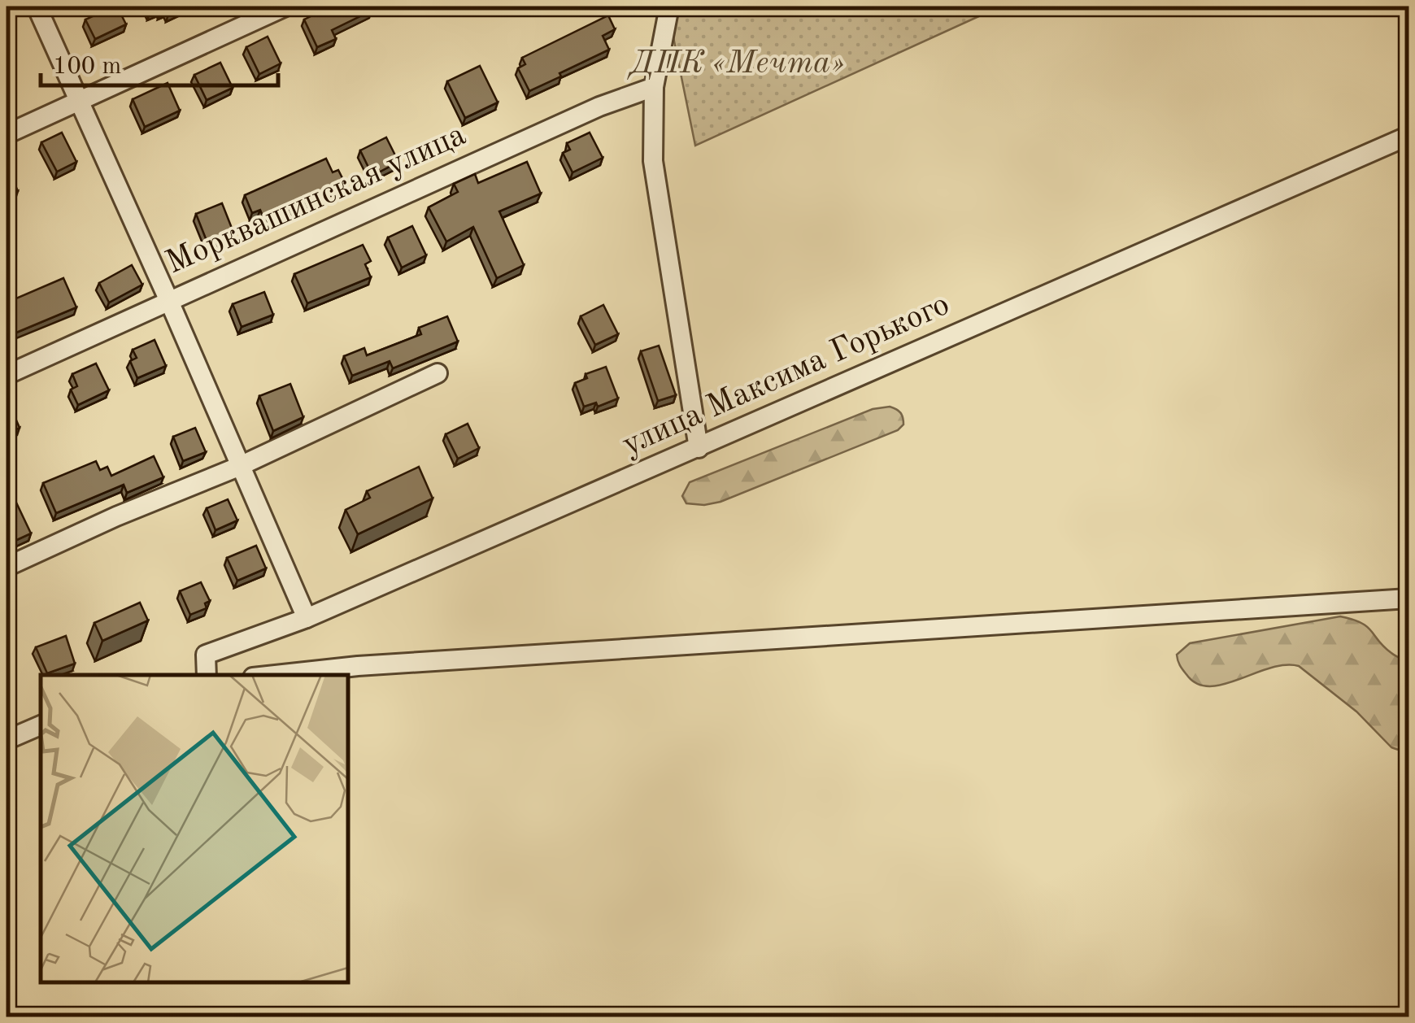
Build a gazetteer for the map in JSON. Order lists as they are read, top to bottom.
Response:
{
  "streets": {
    "street": ["Морквашинская улица", "улица Максима Горького"]
  },
  "parks": ["ДПК «Мечта»"],
  "scale_bar": "100 m"
}
